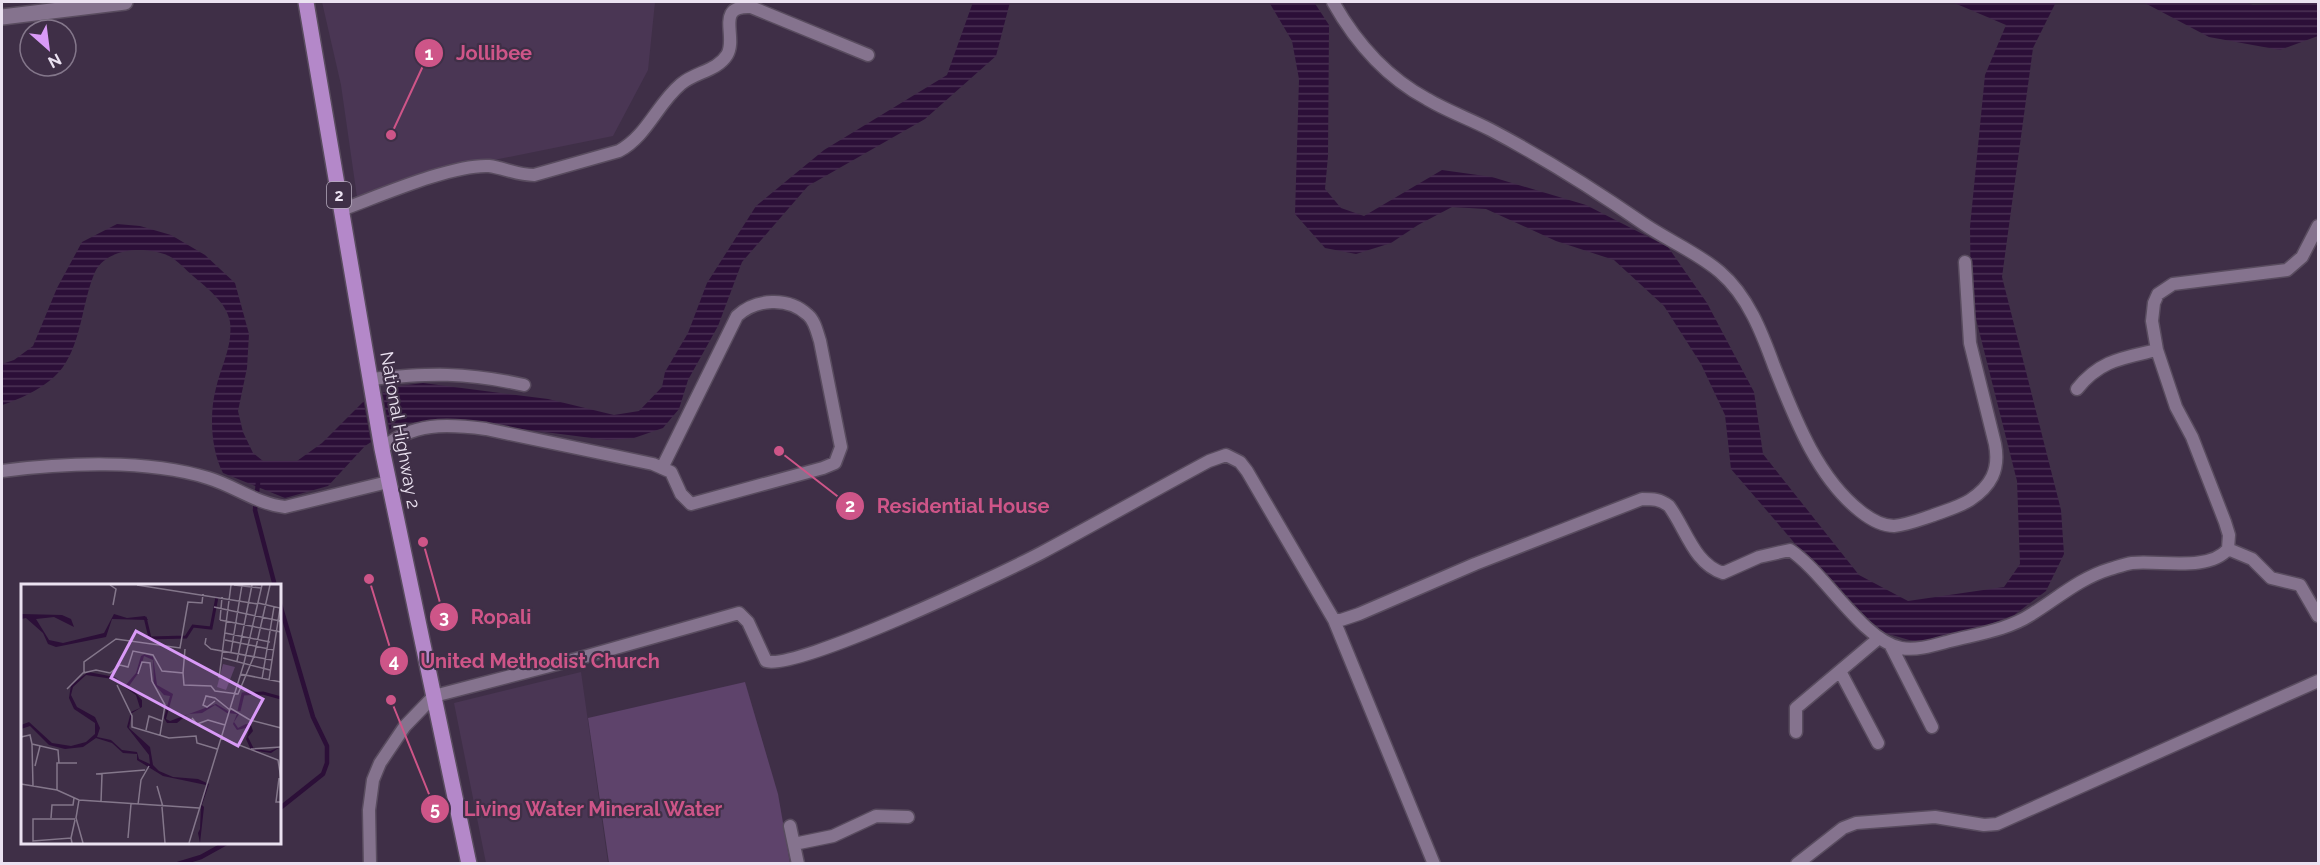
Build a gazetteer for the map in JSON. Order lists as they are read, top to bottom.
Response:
{
  "streets": {
    "main road": ["2", "National Highway 2"]
  },
  "places": [
    "Jollibee",
    "Residential House",
    "Ropali",
    "United Methodist Church",
    "Living Water Mineral Water"
  ],
  "north": "bottom right"
}
